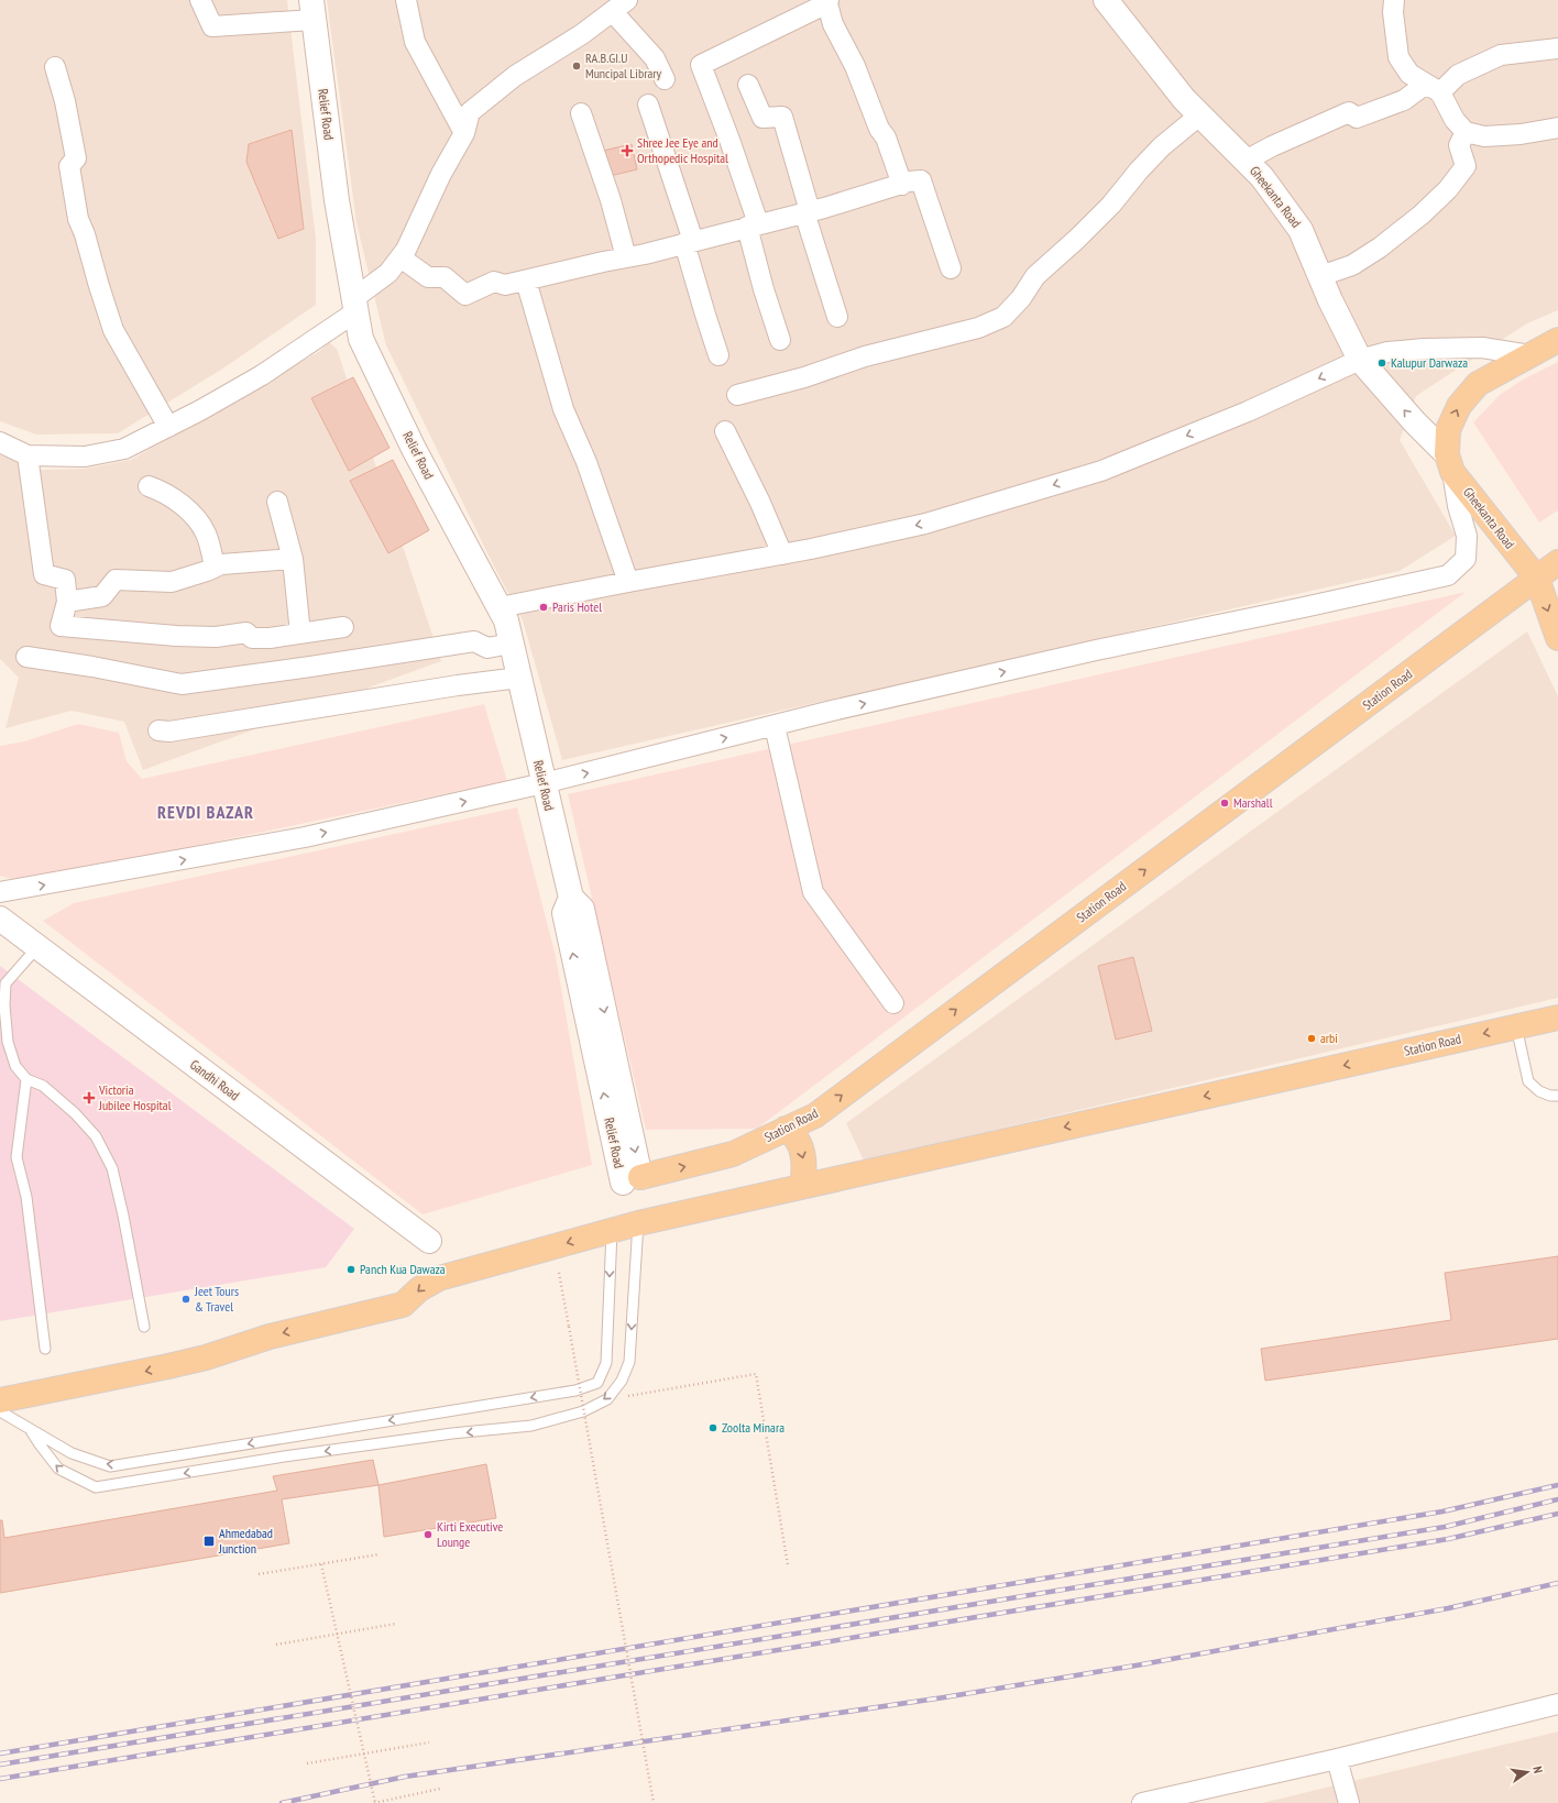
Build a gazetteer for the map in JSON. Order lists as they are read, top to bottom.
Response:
{
  "streets": {
    "main road": [
      "Relief Road",
      "Gheekanta Road",
      "Station Road",
      "Gandhi Road"
    ]
  },
  "crossings": [
    ["Relief Road", "Station Road"],
    ["Gheekanta Road", "Station Road"]
  ],
  "districts": ["REVDI BAZAR"],
  "places": {
    "other": [
      "RA.B.GI.U Muncipal Library",
      "Kalupur Darwaza",
      "Paris Hotel",
      "Marshall",
      "arbi",
      "Panch Kua Dawaza",
      "Jeet Tours & Travel",
      "Zoolta Minara",
      "Kirti Executive Lounge"
    ],
    "health": ["Shree Jee Eye and Orthopedic Hospital", "Victoria Jubilee Hospital"],
    "transit": ["Ahmedabad Junction"]
  },
  "north": "right"
}
